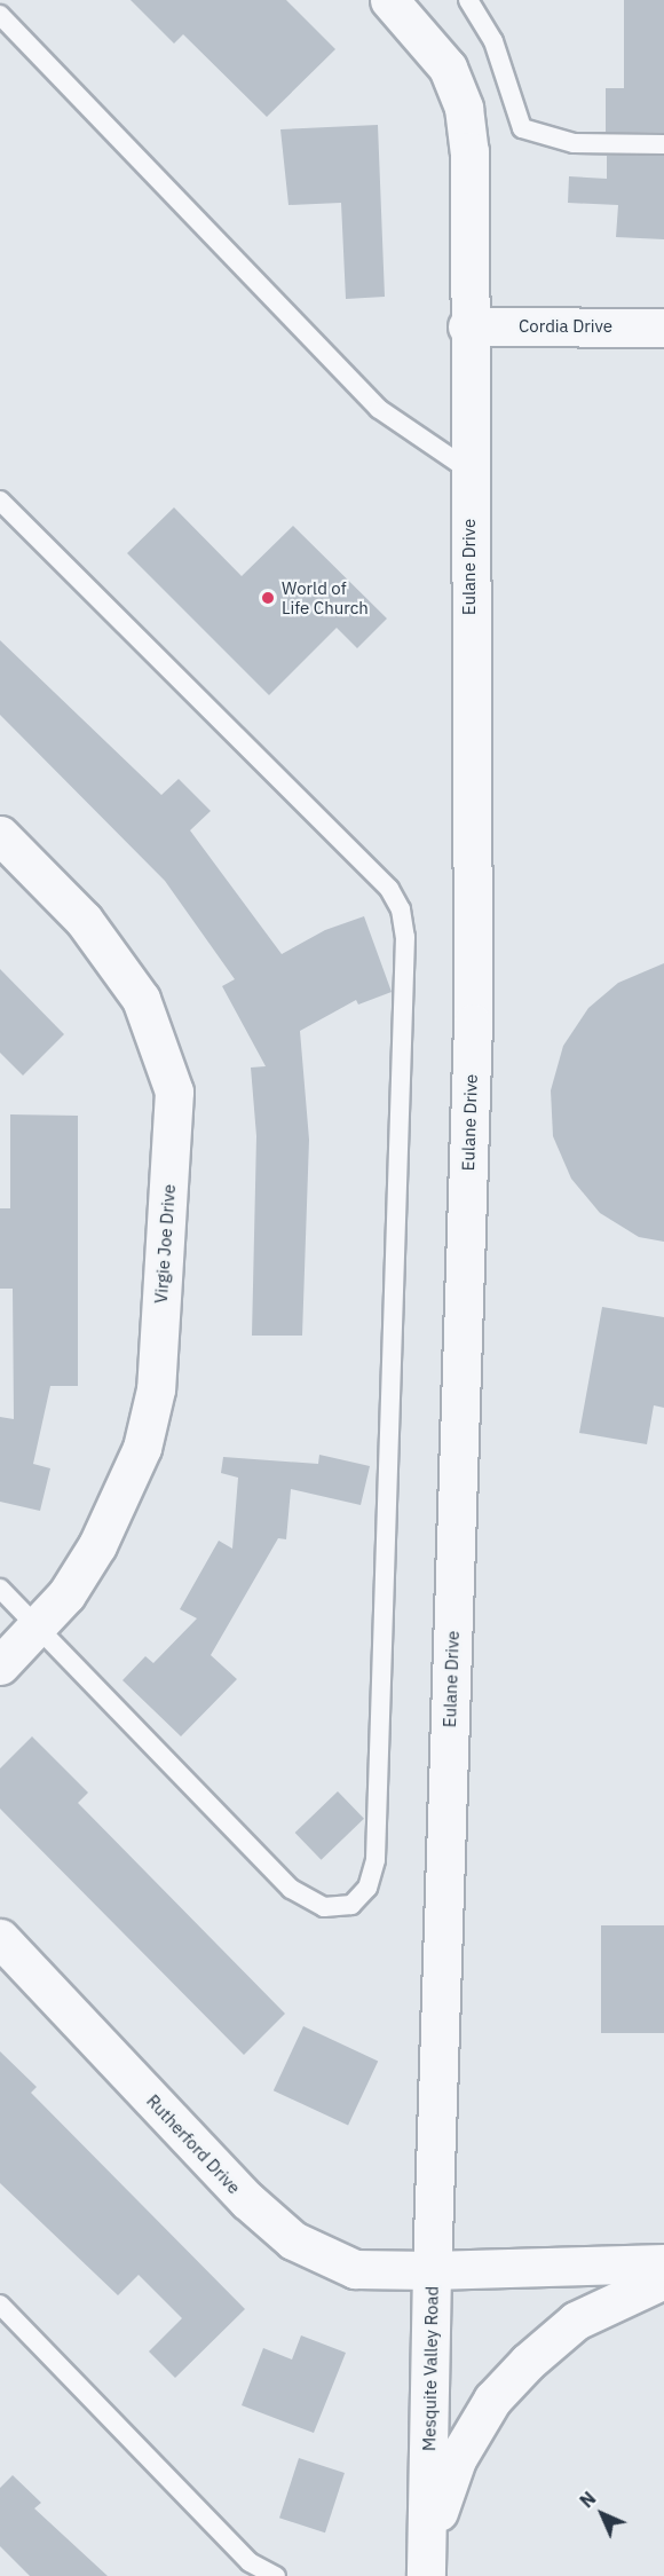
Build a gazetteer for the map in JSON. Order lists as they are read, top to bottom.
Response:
{
  "streets": {
    "street": [
      "Cordia Drive",
      "Eulane Drive",
      "Virgie Joe Drive",
      "Rutherford Drive",
      "Mesquite Valley Road"
    ]
  },
  "crossings": [
    ["Cordia Drive", "Eulane Drive"],
    ["Eulane Drive", "Rutherford Drive"],
    ["Eulane Drive", "Mesquite Valley Road"],
    ["Rutherford Drive", "Mesquite Valley Road"]
  ],
  "places": ["World of Life Church"],
  "north": "top left"
}
